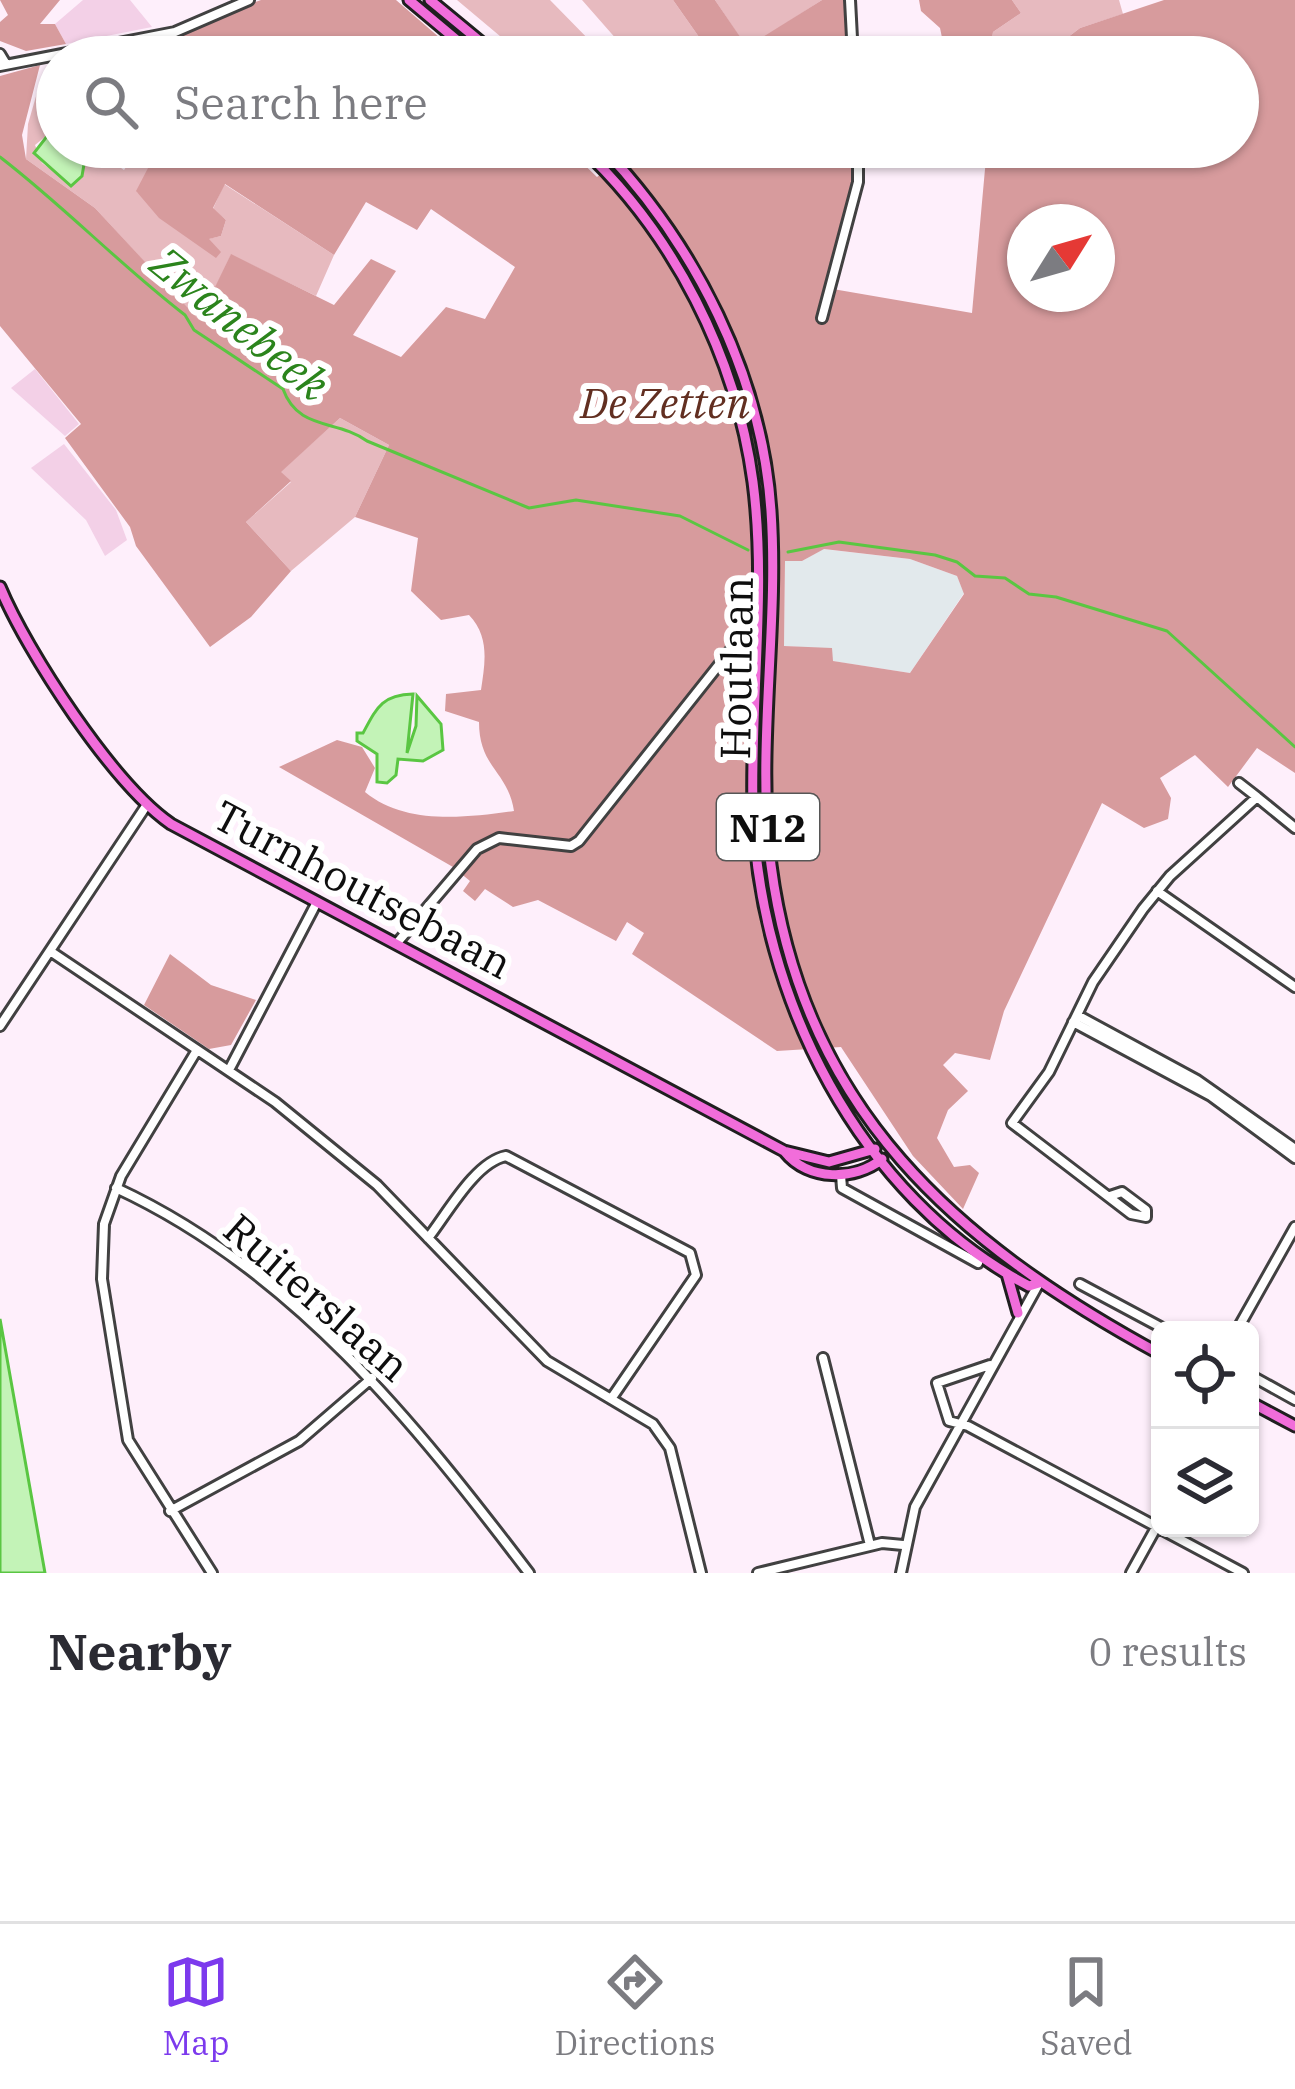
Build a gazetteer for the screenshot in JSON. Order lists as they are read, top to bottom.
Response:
{
  "streets": {
    "main road": ["Houtlaan", "N12", "Turnhoutsebaan"],
    "street": ["Ruiterslaan"]
  },
  "crossings": [
    ["Houtlaan", "N12"]
  ],
  "water": ["Zwanebeek"],
  "parks": ["De Zetten"],
  "north": "top right",
  "page": {
    "search": "Search here",
    "heading": ["Nearby", "0 results"],
    "nav": ["Map", "Directions", "Saved"]
  }
}
